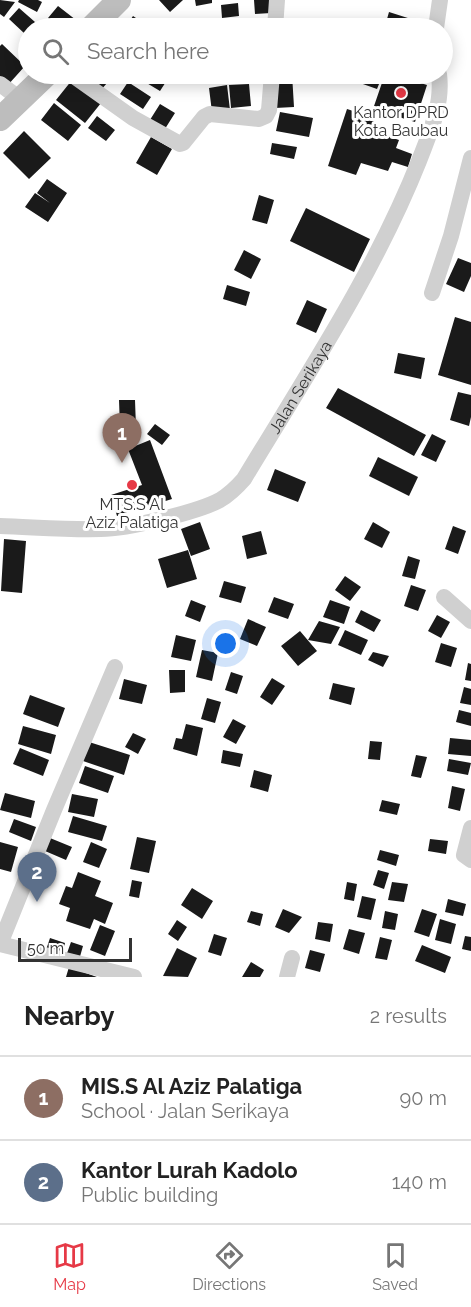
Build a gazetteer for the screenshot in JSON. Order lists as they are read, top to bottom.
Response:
{
  "streets": {
    "street": ["Jalan Serikaya"]
  },
  "places": ["Kantor DPRD Kota Baubau", "MTS.S Al Aziz Palatiga"],
  "scale_bar": "50 m",
  "page": {
    "search": "Search here",
    "pins": ["1", "2"],
    "scale": "50 m",
    "heading": ["Nearby", "2 results"],
    "list": [
      {
        "mark": "1",
        "name": "MIS.S Al Aziz Palatiga",
        "note": "School · Jalan Serikaya",
        "value": "90 m"
      },
      {
        "mark": "2",
        "name": "Kantor Lurah Kadolo",
        "note": "Public building",
        "value": "140 m"
      }
    ],
    "nav": ["Map", "Directions", "Saved"]
  }
}
